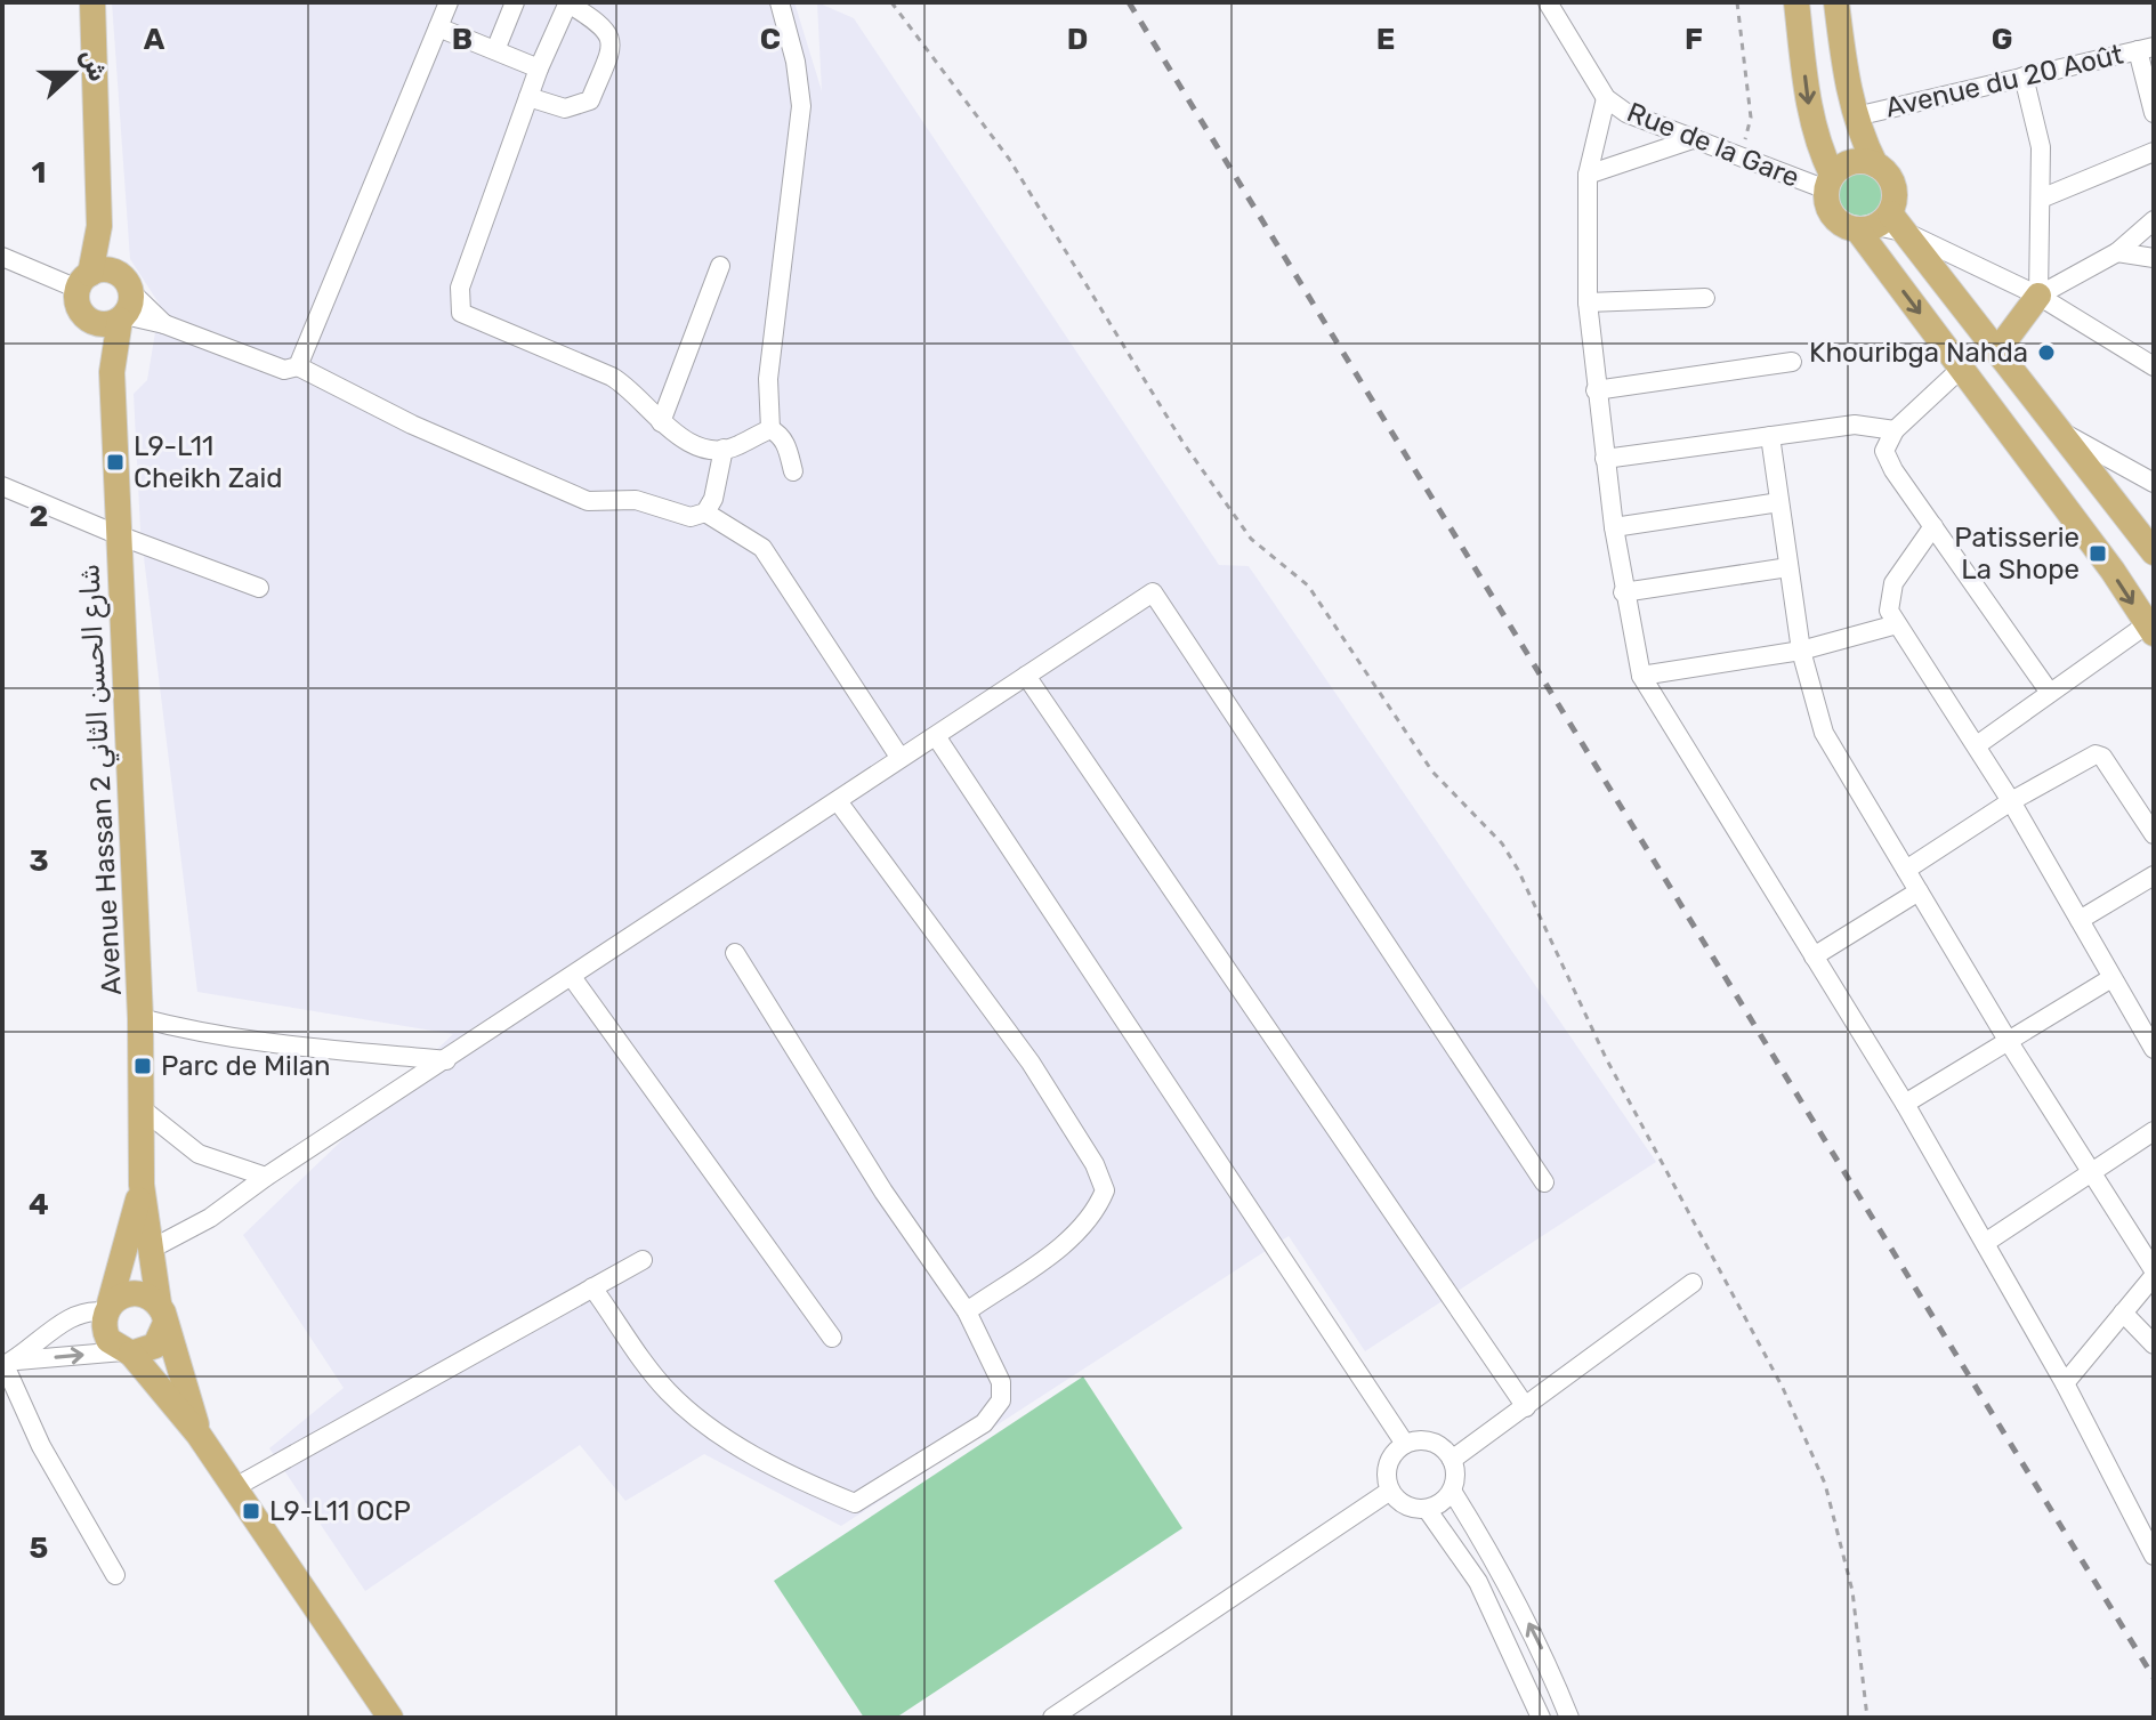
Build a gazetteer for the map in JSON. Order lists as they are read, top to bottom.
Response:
{
  "streets": {
    "main road": ["Avenue Hassan 2 شارع الحسن الثاني"],
    "street": ["Avenue du 20 Août", "Rue de la Gare"]
  },
  "places": {
    "other": ["Khouribga Nahda"],
    "transit": [
      "L9-L11 Cheikh Zaid",
      "Patisserie La Shope",
      "Parc de Milan",
      "L9-L11 OCP"
    ]
  },
  "north": "right",
  "grid": {
    "columns": [
      "A",
      "B",
      "C",
      "D",
      "E",
      "F",
      "G"
    ],
    "rows": [
      "1",
      "2",
      "3",
      "4",
      "5"
    ]
  }
}
